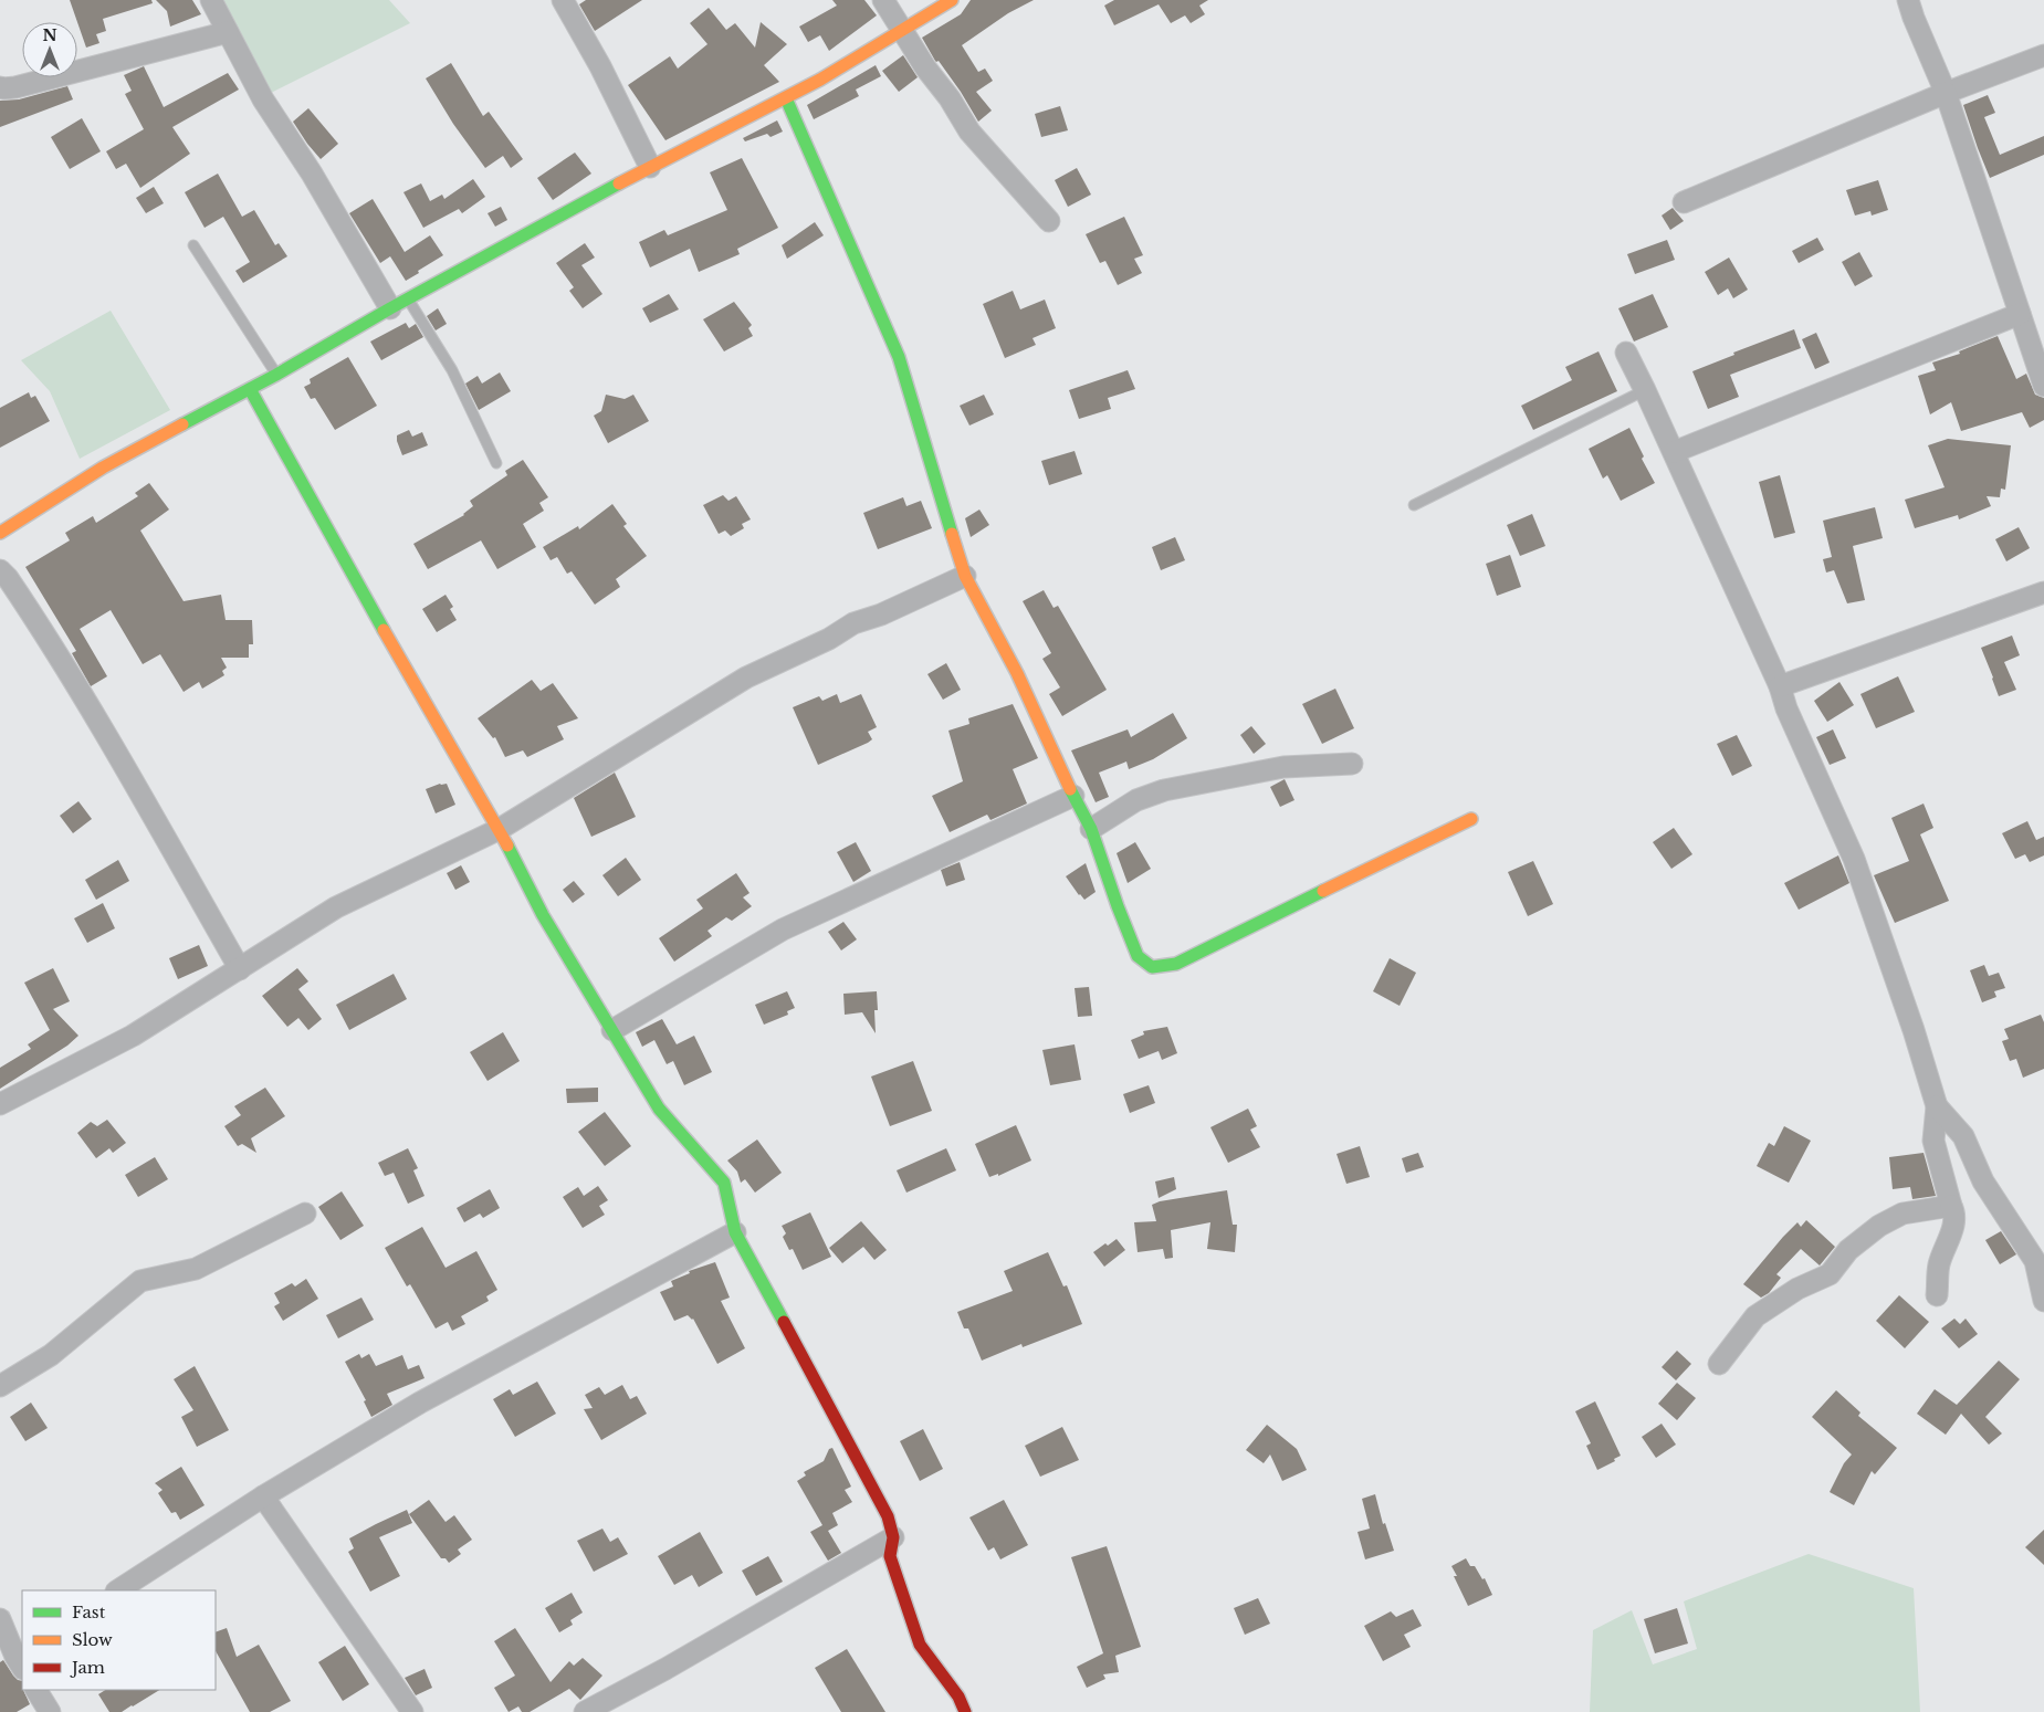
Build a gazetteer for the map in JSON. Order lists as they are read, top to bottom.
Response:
{
  "legend": ["Fast", "Slow", "Jam"],
  "north": "top"
}
